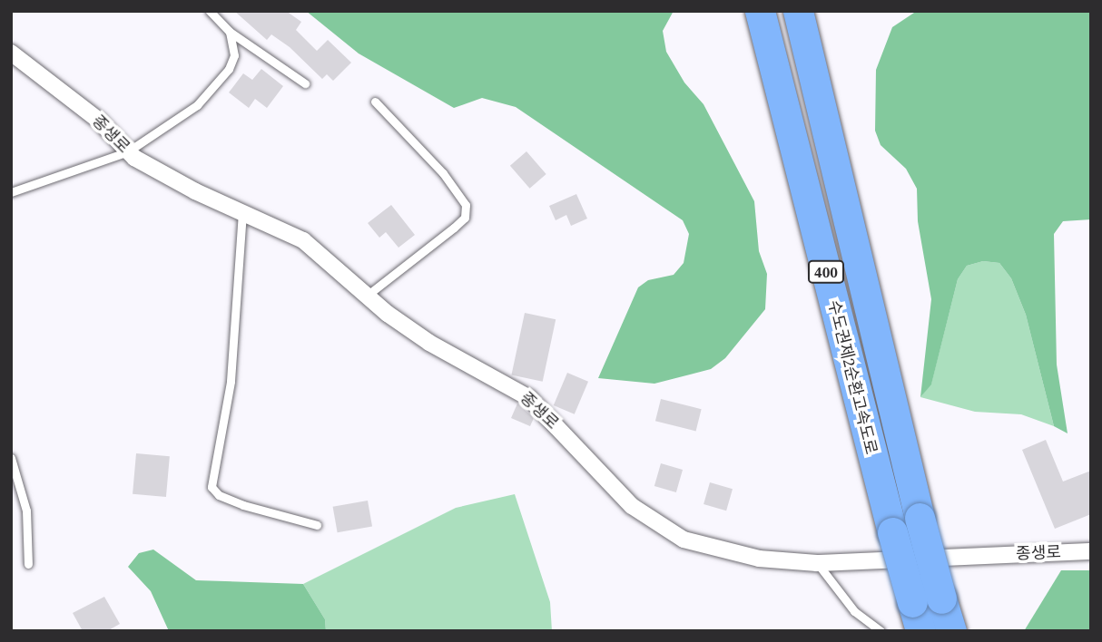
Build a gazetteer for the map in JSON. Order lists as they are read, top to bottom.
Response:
{
  "streets": {
    "highway": ["400", "수도권제2순환고속도로"],
    "street": ["종생로"]
  }
}
